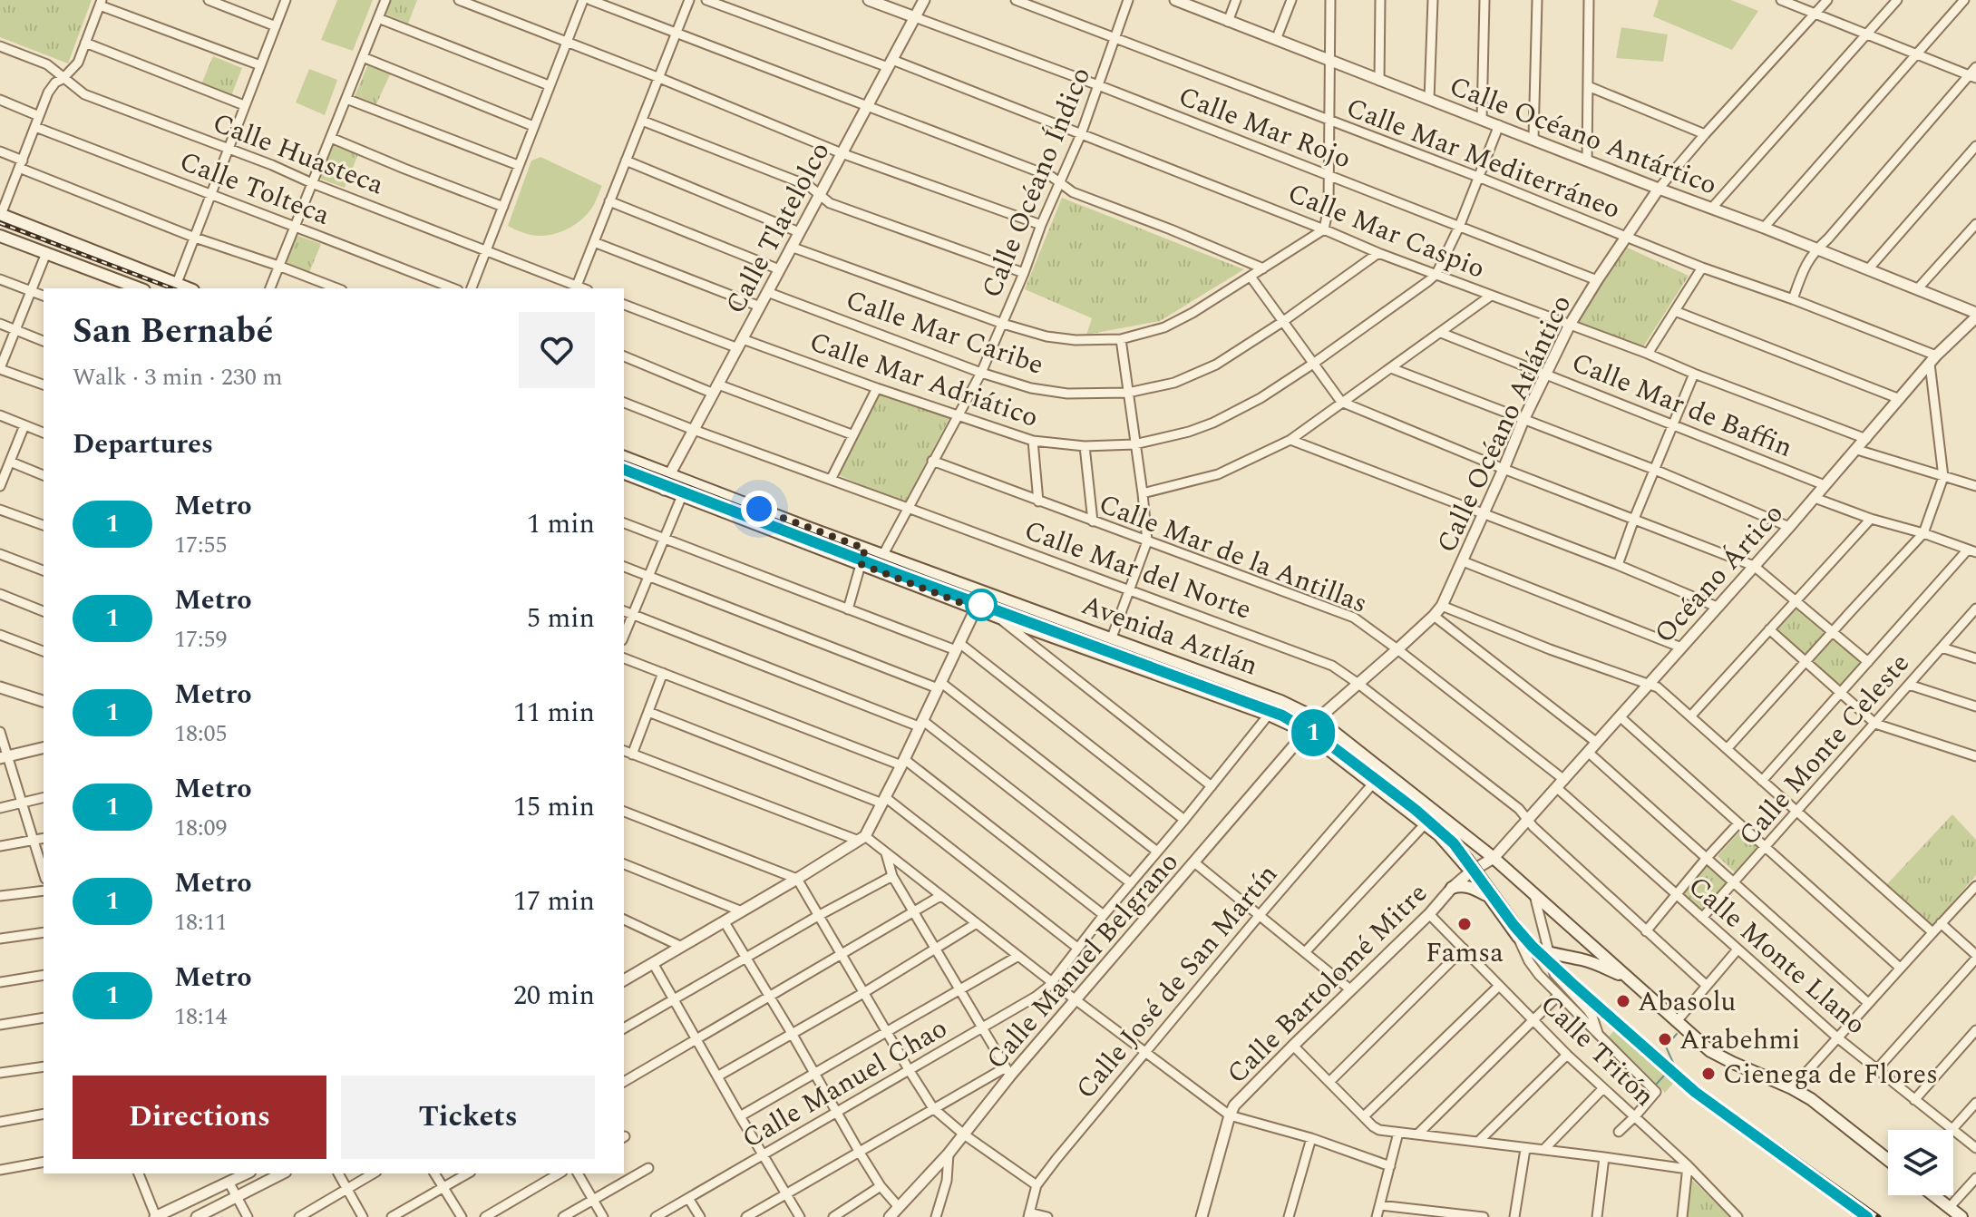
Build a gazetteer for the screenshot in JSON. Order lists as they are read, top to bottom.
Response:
{
  "streets": {
    "main road": ["Avenida Aztlán"],
    "street": [
      "Calle Mar Rojo",
      "Calle Océano Antártico",
      "Calle Huasteca",
      "Calle Mar Mediterráneo",
      "Calle Océano Índico",
      "Calle Tolteca",
      "Calle Tlatelolco",
      "Calle Mar Caspio",
      "Calle Mar Caribe",
      "Calle Mar Adriático",
      "Calle Mar de Baffin",
      "Calle Océano Atlántico",
      "Calle Mar de la Antillas",
      "Calle Mar del Norte",
      "Océano Ártico",
      "Calle Monte Celeste",
      "Calle Monte Llano",
      "Calle Manuel Belgrano",
      "Calle José de San Martín",
      "Calle Bartolomé Mitre",
      "Calle Tritón",
      "Calle Manuel Chao"
    ]
  },
  "crossings": [
    ["Calle Mar Rojo", "Calle Océano Índico"],
    ["Calle Mar Rojo", "Calle Tlatelolco"],
    ["Calle Mar Rojo", "Calle Océano Atlántico"],
    ["Calle Océano Antártico", "Calle Océano Atlántico"],
    ["Calle Océano Antártico", "Océano Ártico"],
    ["Calle Mar Mediterráneo", "Calle Océano Índico"],
    ["Calle Mar Mediterráneo", "Calle Océano Atlántico"],
    ["Calle Mar Mediterráneo", "Océano Ártico"],
    ["Calle Océano Índico", "Calle Mar Caspio"],
    ["Calle Océano Índico", "Calle Mar Caribe"],
    ["Calle Océano Índico", "Calle Mar Adriático"],
    ["Calle Océano Índico", "Calle Mar de la Antillas"],
    ["Calle Océano Índico", "Calle Mar del Norte"],
    ["Calle Océano Índico", "Avenida Aztlán"],
    ["Calle Tlatelolco", "Calle Mar Caspio"],
    ["Calle Tlatelolco", "Calle Mar Caribe"],
    ["Calle Tlatelolco", "Calle Mar Adriático"],
    ["Calle Tlatelolco", "Calle Mar del Norte"],
    ["Calle Tlatelolco", "Avenida Aztlán"],
    ["Calle Mar Caspio", "Calle Mar Caribe"],
    ["Calle Mar Caspio", "Calle Mar Adriático"],
    ["Calle Mar Caspio", "Calle Océano Atlántico"],
    ["Calle Mar Caspio", "Océano Ártico"],
    ["Calle Mar de Baffin", "Calle Océano Atlántico"],
    ["Calle Mar de Baffin", "Océano Ártico"],
    ["Calle Océano Atlántico", "Calle Mar de la Antillas"],
    ["Calle Océano Atlántico", "Calle Mar del Norte"],
    ["Calle Océano Atlántico", "Avenida Aztlán"],
    ["Calle Océano Atlántico", "Calle Manuel Belgrano"],
    ["Calle Mar de la Antillas", "Océano Ártico"],
    ["Calle Mar de la Antillas", "Calle Monte Llano"],
    ["Calle Mar del Norte", "Océano Ártico"],
    ["Océano Ártico", "Avenida Aztlán"],
    ["Océano Ártico", "Calle Monte Llano"],
    ["Océano Ártico", "Calle Bartolomé Mitre"],
    ["Avenida Aztlán", "Calle Manuel Belgrano"],
    ["Avenida Aztlán", "Calle José de San Martín"],
    ["Avenida Aztlán", "Calle Bartolomé Mitre"],
    ["Avenida Aztlán", "Calle Manuel Chao"],
    ["Calle Monte Celeste", "Calle Monte Llano"],
    ["Calle Bartolomé Mitre", "Calle Tritón"]
  ],
  "places": [
    "Famsa",
    "Abasolu",
    "Arabehmi",
    "Cienega de Flores"
  ],
  "lines": ["metro line 1"],
  "page": {
    "on_map": "1",
    "heading": [
      ["San Bernabé", "Walk · 3 min · 230 m"],
      "Departures"
    ],
    "list": [
      {
        "mark": "1",
        "name": "Metro",
        "note": "17:55",
        "value": "1 min"
      },
      {
        "mark": "1",
        "name": "Metro",
        "note": "17:59",
        "value": "5 min"
      },
      {
        "mark": "1",
        "name": "Metro",
        "note": "18:05",
        "value": "11 min"
      },
      {
        "mark": "1",
        "name": "Metro",
        "note": "18:09",
        "value": "15 min"
      },
      {
        "mark": "1",
        "name": "Metro",
        "note": "18:11",
        "value": "17 min"
      },
      {
        "mark": "1",
        "name": "Metro",
        "note": "18:14",
        "value": "20 min"
      }
    ],
    "buttons": ["Directions", "Tickets"]
  }
}
